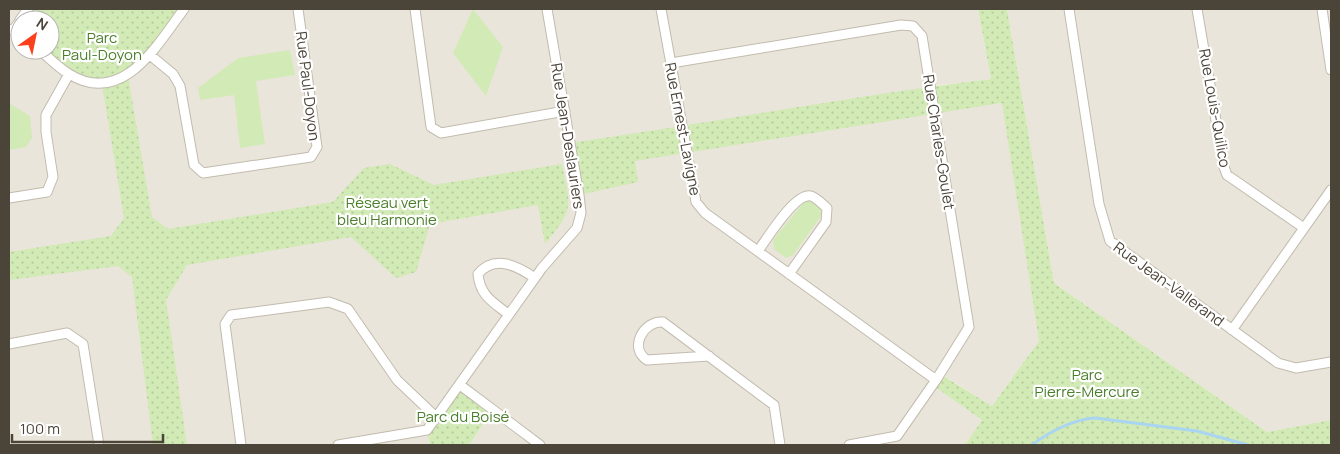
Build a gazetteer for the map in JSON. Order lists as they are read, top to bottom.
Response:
{
  "streets": {
    "street": [
      "Rue Paul-Doyon",
      "Rue Louis-Quilico",
      "Rue Ernest-Lavigne",
      "Rue Jean-Deslauriers",
      "Rue Charles-Goulet",
      "Rue Jean-Vallerand"
    ]
  },
  "crossings": [
    ["Rue Ernest-Lavigne", "Rue Charles-Goulet"]
  ],
  "parks": [
    "Parc Paul-Doyon",
    "Réseau vert bleu Harmonie",
    "Parc Pierre-Mercure",
    "Parc du Boisé"
  ],
  "scale_bar": "100 m",
  "north": "top right"
}
